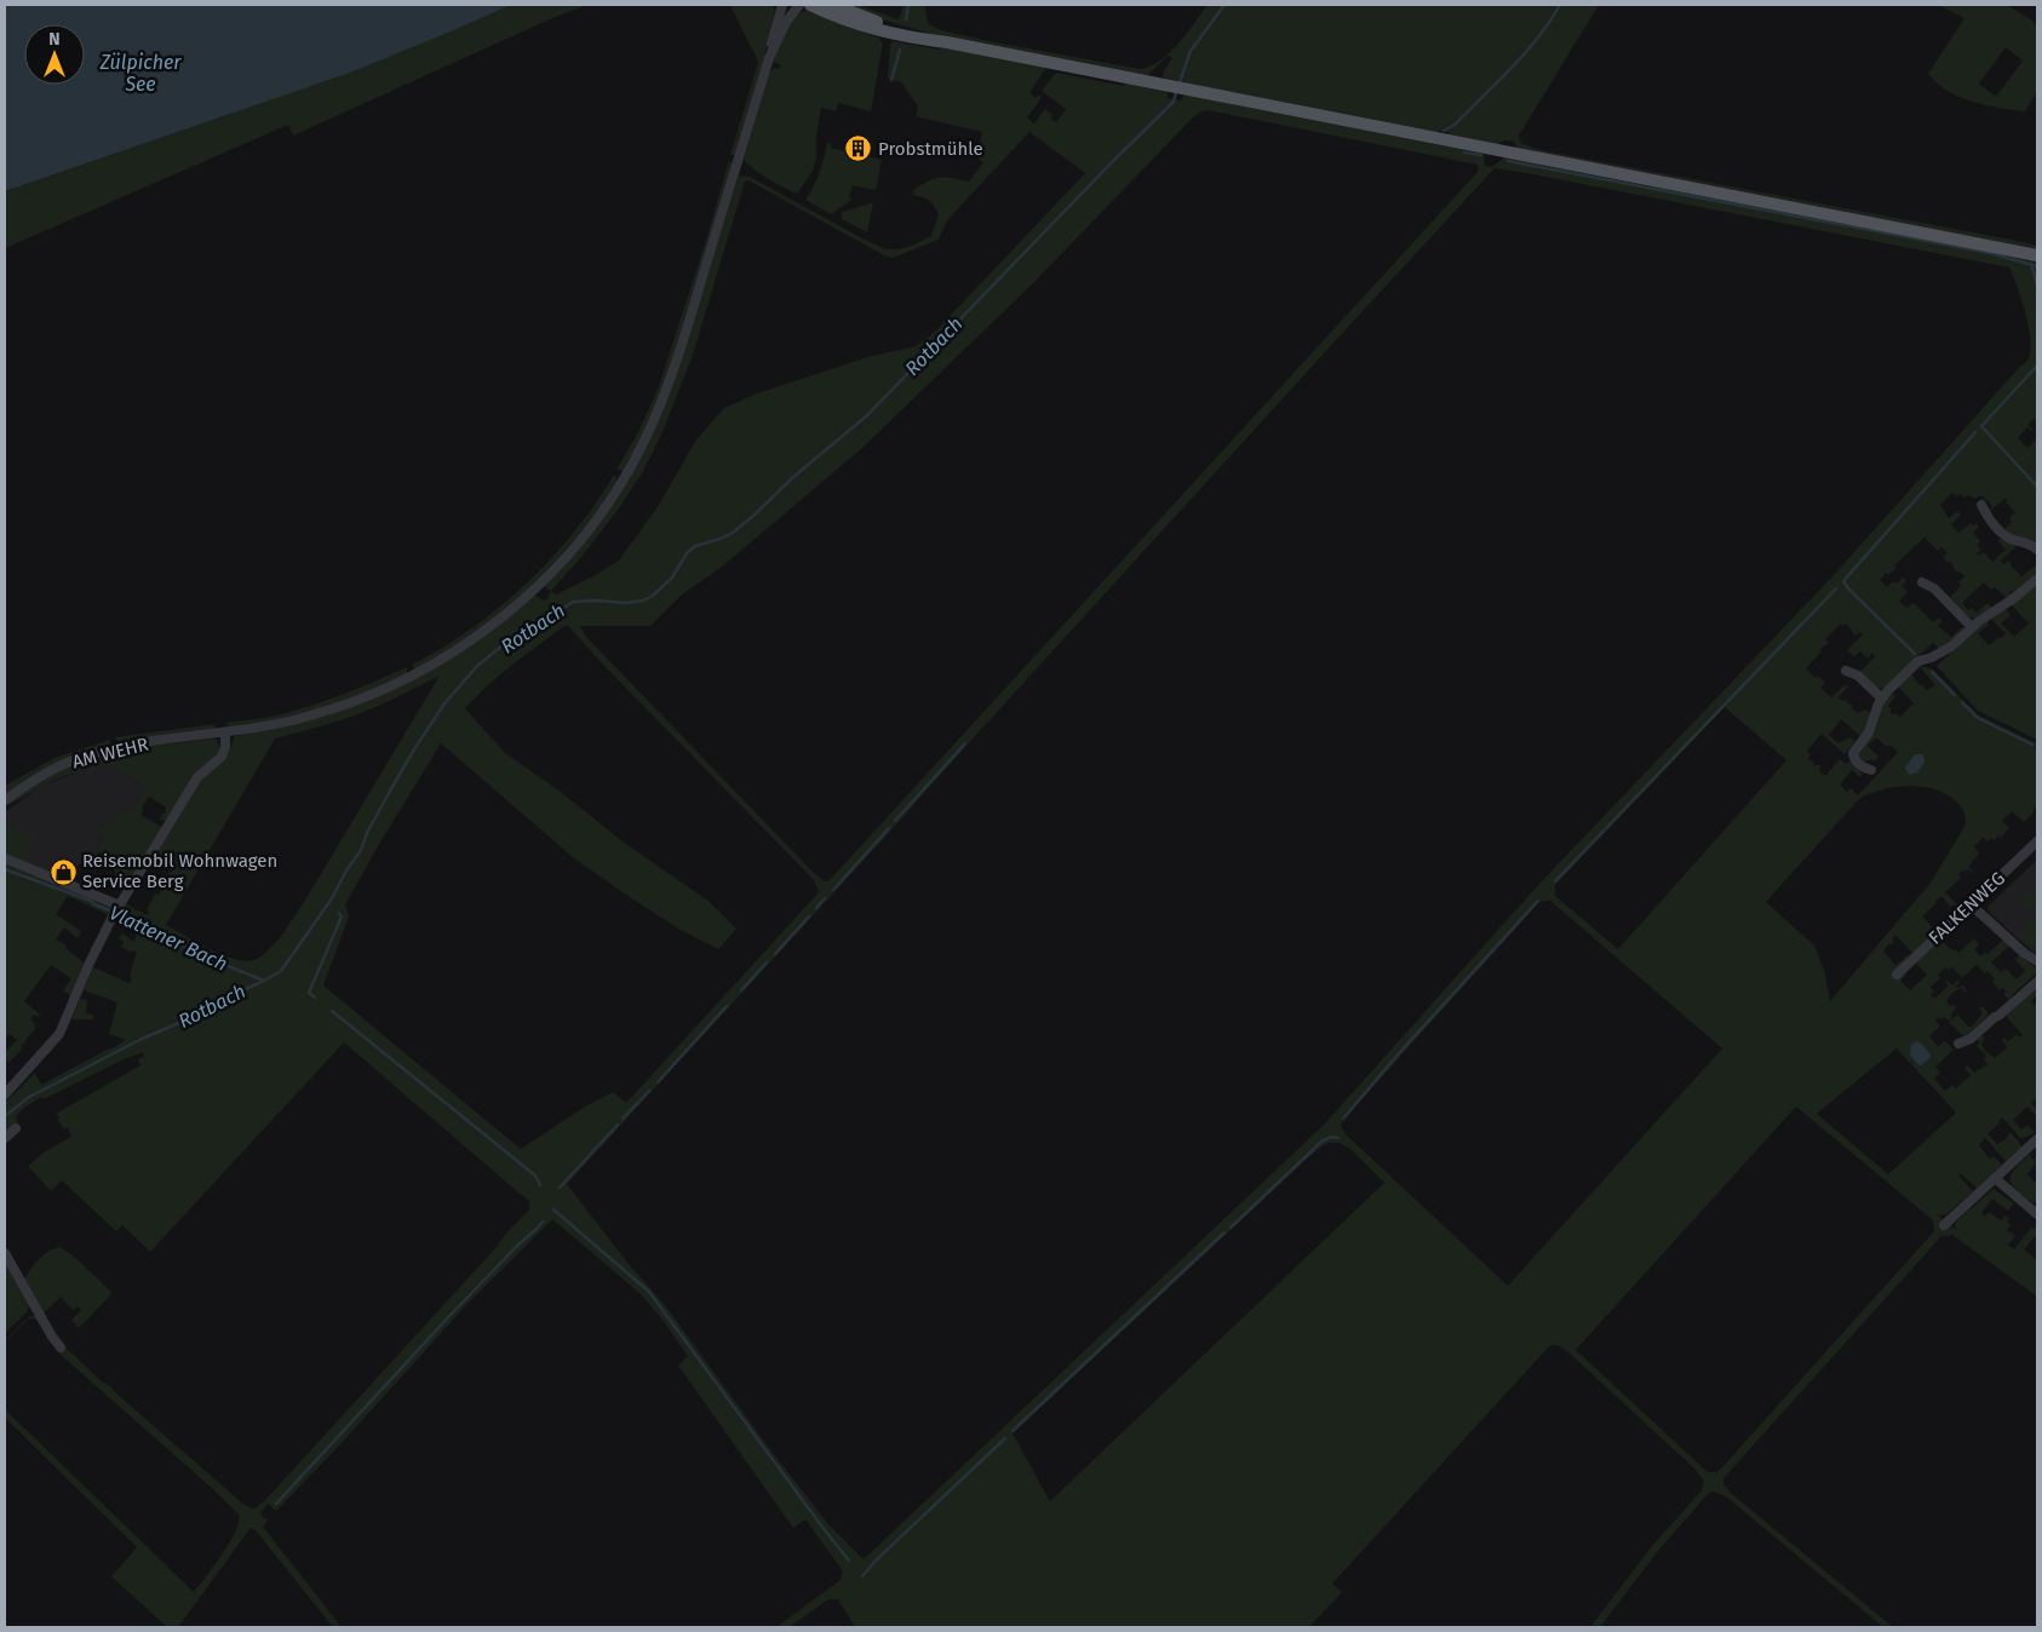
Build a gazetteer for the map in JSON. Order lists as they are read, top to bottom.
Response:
{
  "streets": {
    "street": ["AM WEHR", "FALKENWEG"]
  },
  "water": ["Zülpicher See", "Rotbach", "Vlattener Bach"],
  "places": {
    "building": ["Probstmühle"],
    "shop": ["Reisemobil Wohnwagen Service Berg"]
  },
  "north": "top"
}
